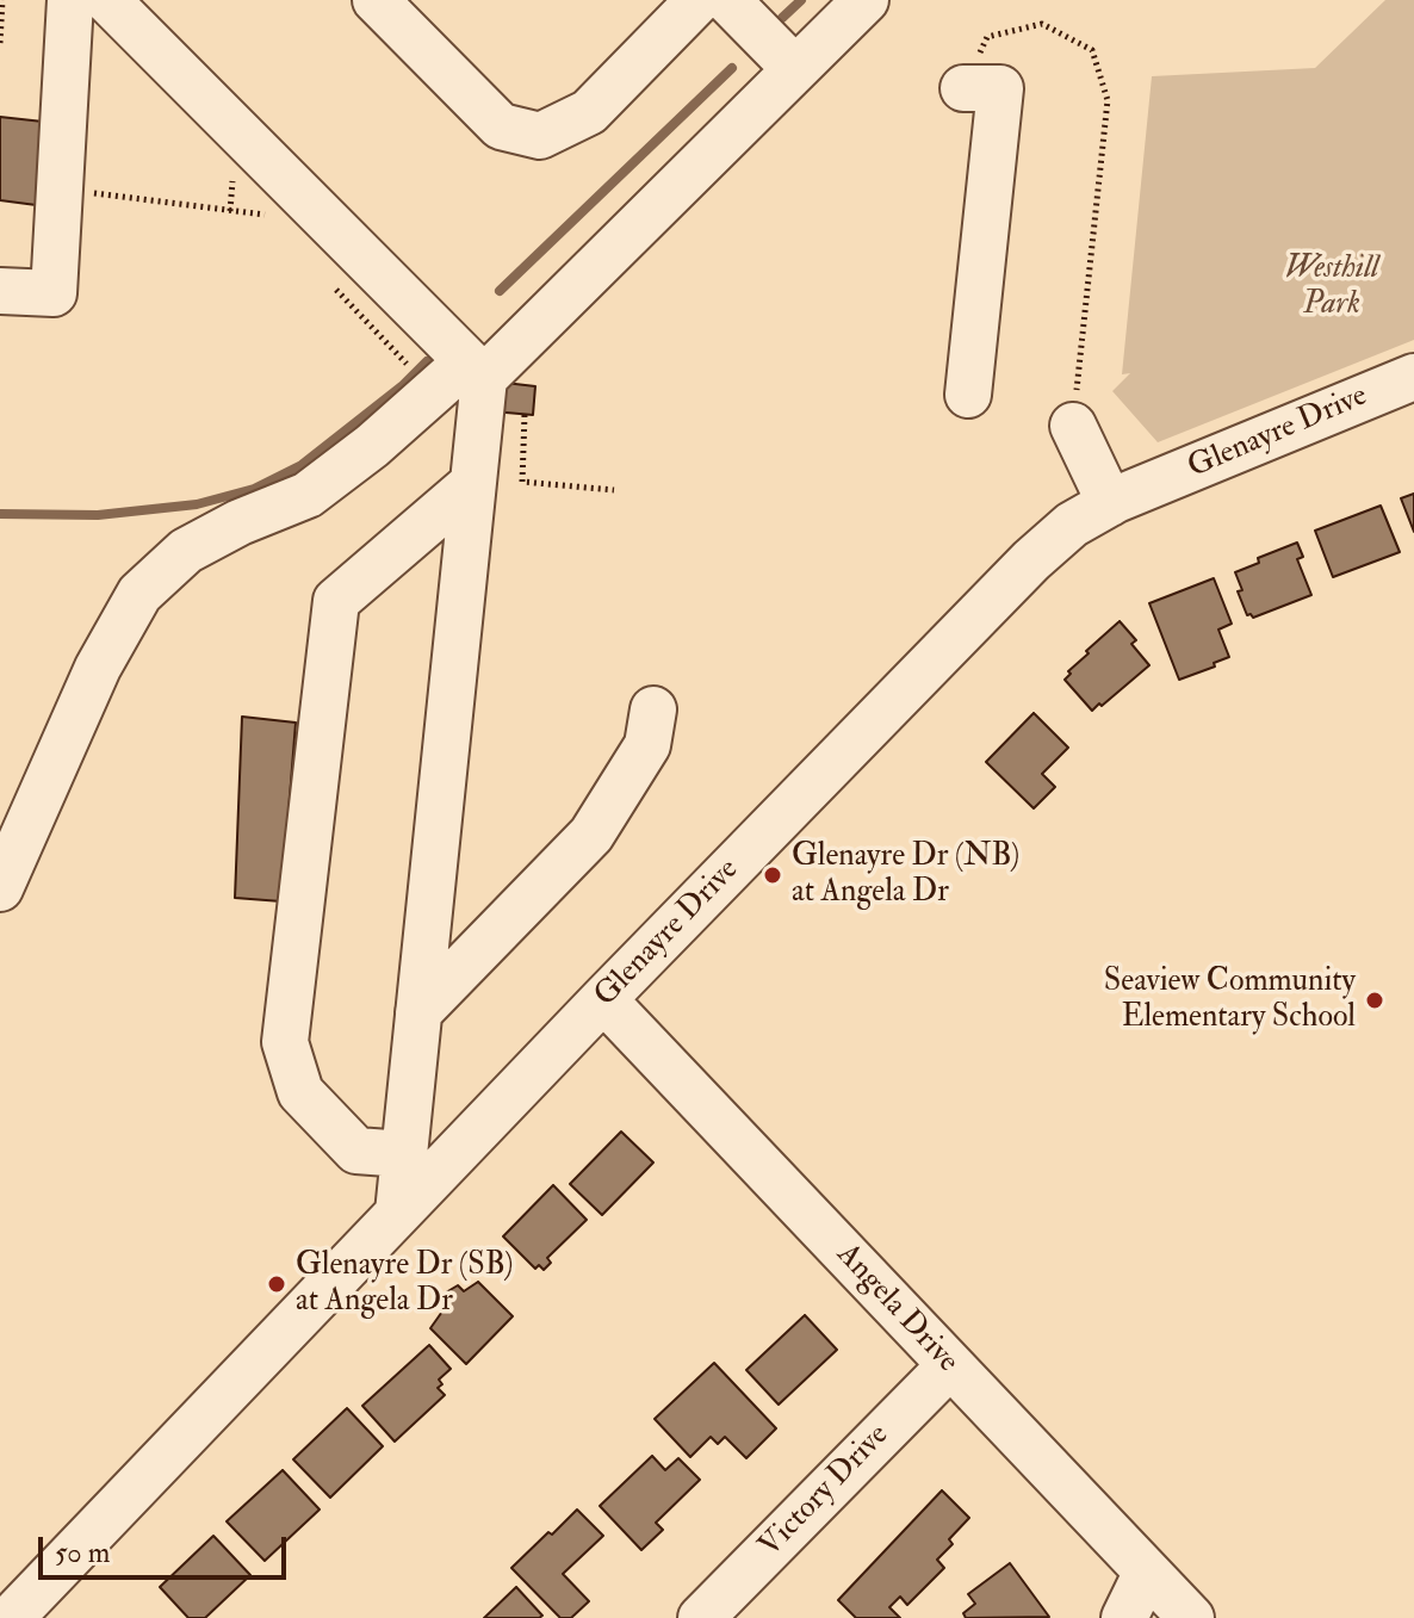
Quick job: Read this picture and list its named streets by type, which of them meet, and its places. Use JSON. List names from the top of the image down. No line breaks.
{"streets":{"street":["Glenayre Drive","Angela Drive","Victory Drive"]},"crossings":[["Glenayre Drive","Angela Drive"],["Angela Drive","Victory Drive"]],"parks":["Westhill Park"],"places":["Glenayre Dr (NB) at Angela Dr","Seaview Community Elementary School","Glenayre Dr (SB) at Angela Dr"],"scale_bar":"50 m"}
